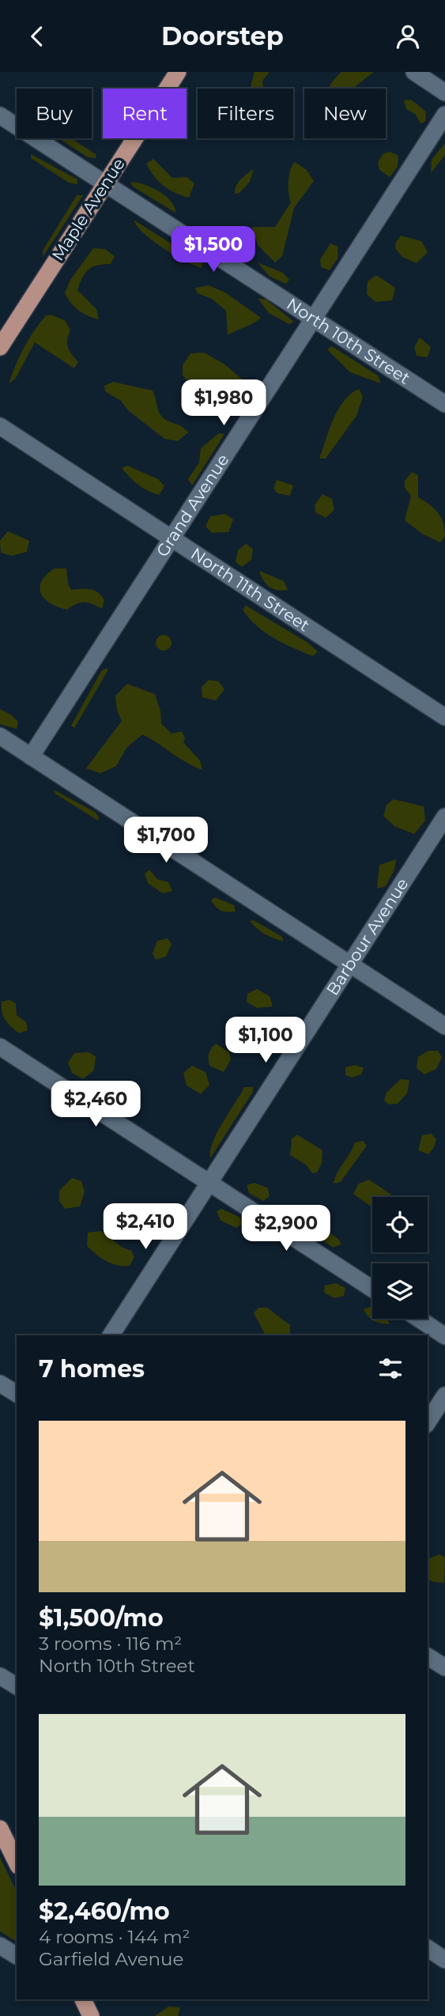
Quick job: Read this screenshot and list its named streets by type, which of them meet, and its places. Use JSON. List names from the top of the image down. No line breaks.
{"streets":{"main road":["Maple Avenue"],"street":["North 10th Street","Grand Avenue","North 11th Street","Barbour Avenue"]},"crossings":[["Maple Avenue","North 10th Street"],["North 10th Street","Grand Avenue"],["Grand Avenue","North 11th Street"]],"page":{"header":"Doorstep","chip":["Buy","Rent","Filters","New"],"price":["$1,500","$1,980","$1,700","$1,100","$2,460","$2,410","$2,900"],"heading":"7 homes","list":[{"name":"$1,500/mo","note":"3 rooms · 116 m² · North 10th Street"},{"name":"$2,460/mo","note":"4 rooms · 144 m² · Garfield Avenue"}]}}
